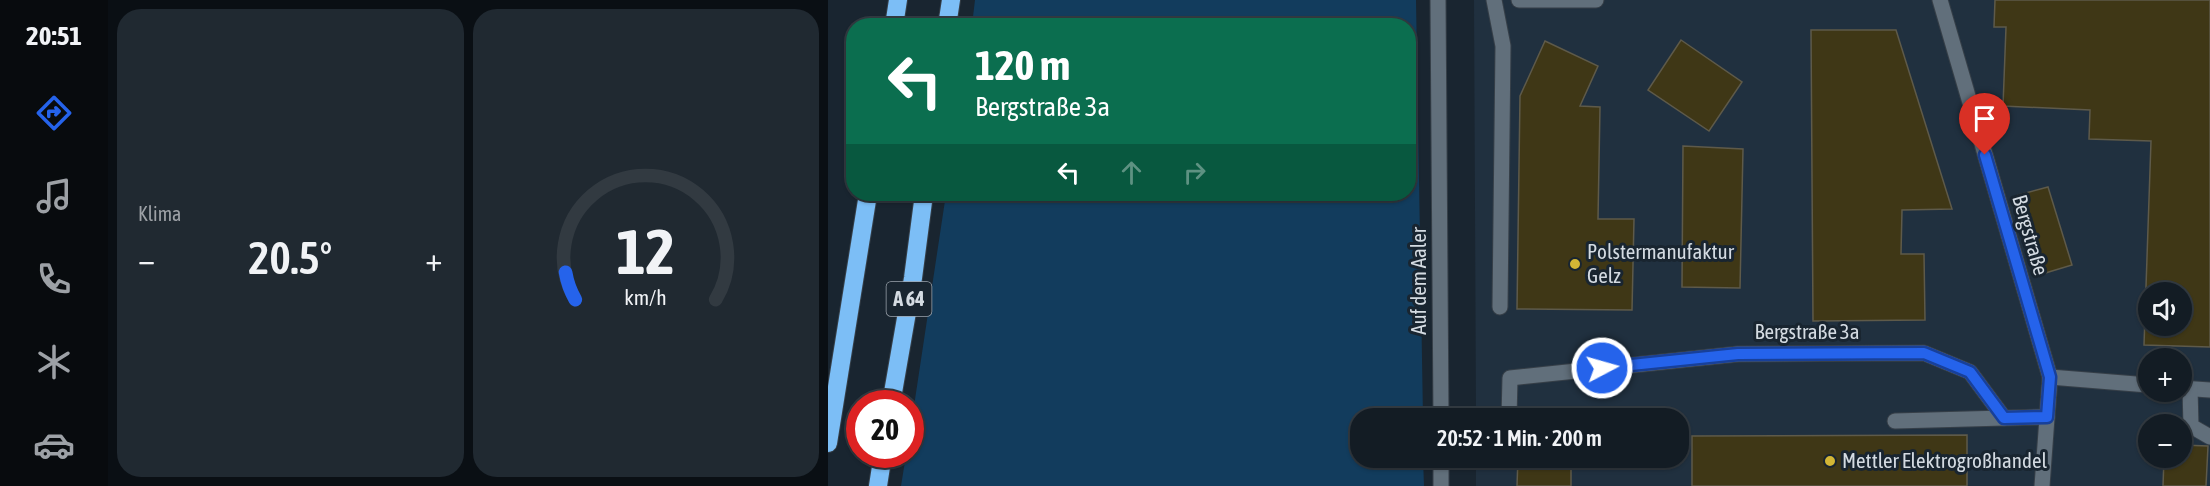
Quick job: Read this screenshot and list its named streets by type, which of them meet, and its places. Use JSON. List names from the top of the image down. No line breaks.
{"streets":{"highway":["A 64"],"street":["Bergstraße","Auf dem Aaler","Bergstraße 3a"]},"places":["Polstermanufaktur Gelz","Mettler Elektrogroßhandel"],"page":{"tabs":"20:51","tile":"Klima","turn":["120 m","Bergstraße 3a"],"heat":["−","20.5°","+"],"map_buttons":["+","−"],"limit":"20","trip":"20:52 · 1 Min. · 200 m","gauge":["12","km/h"]}}
